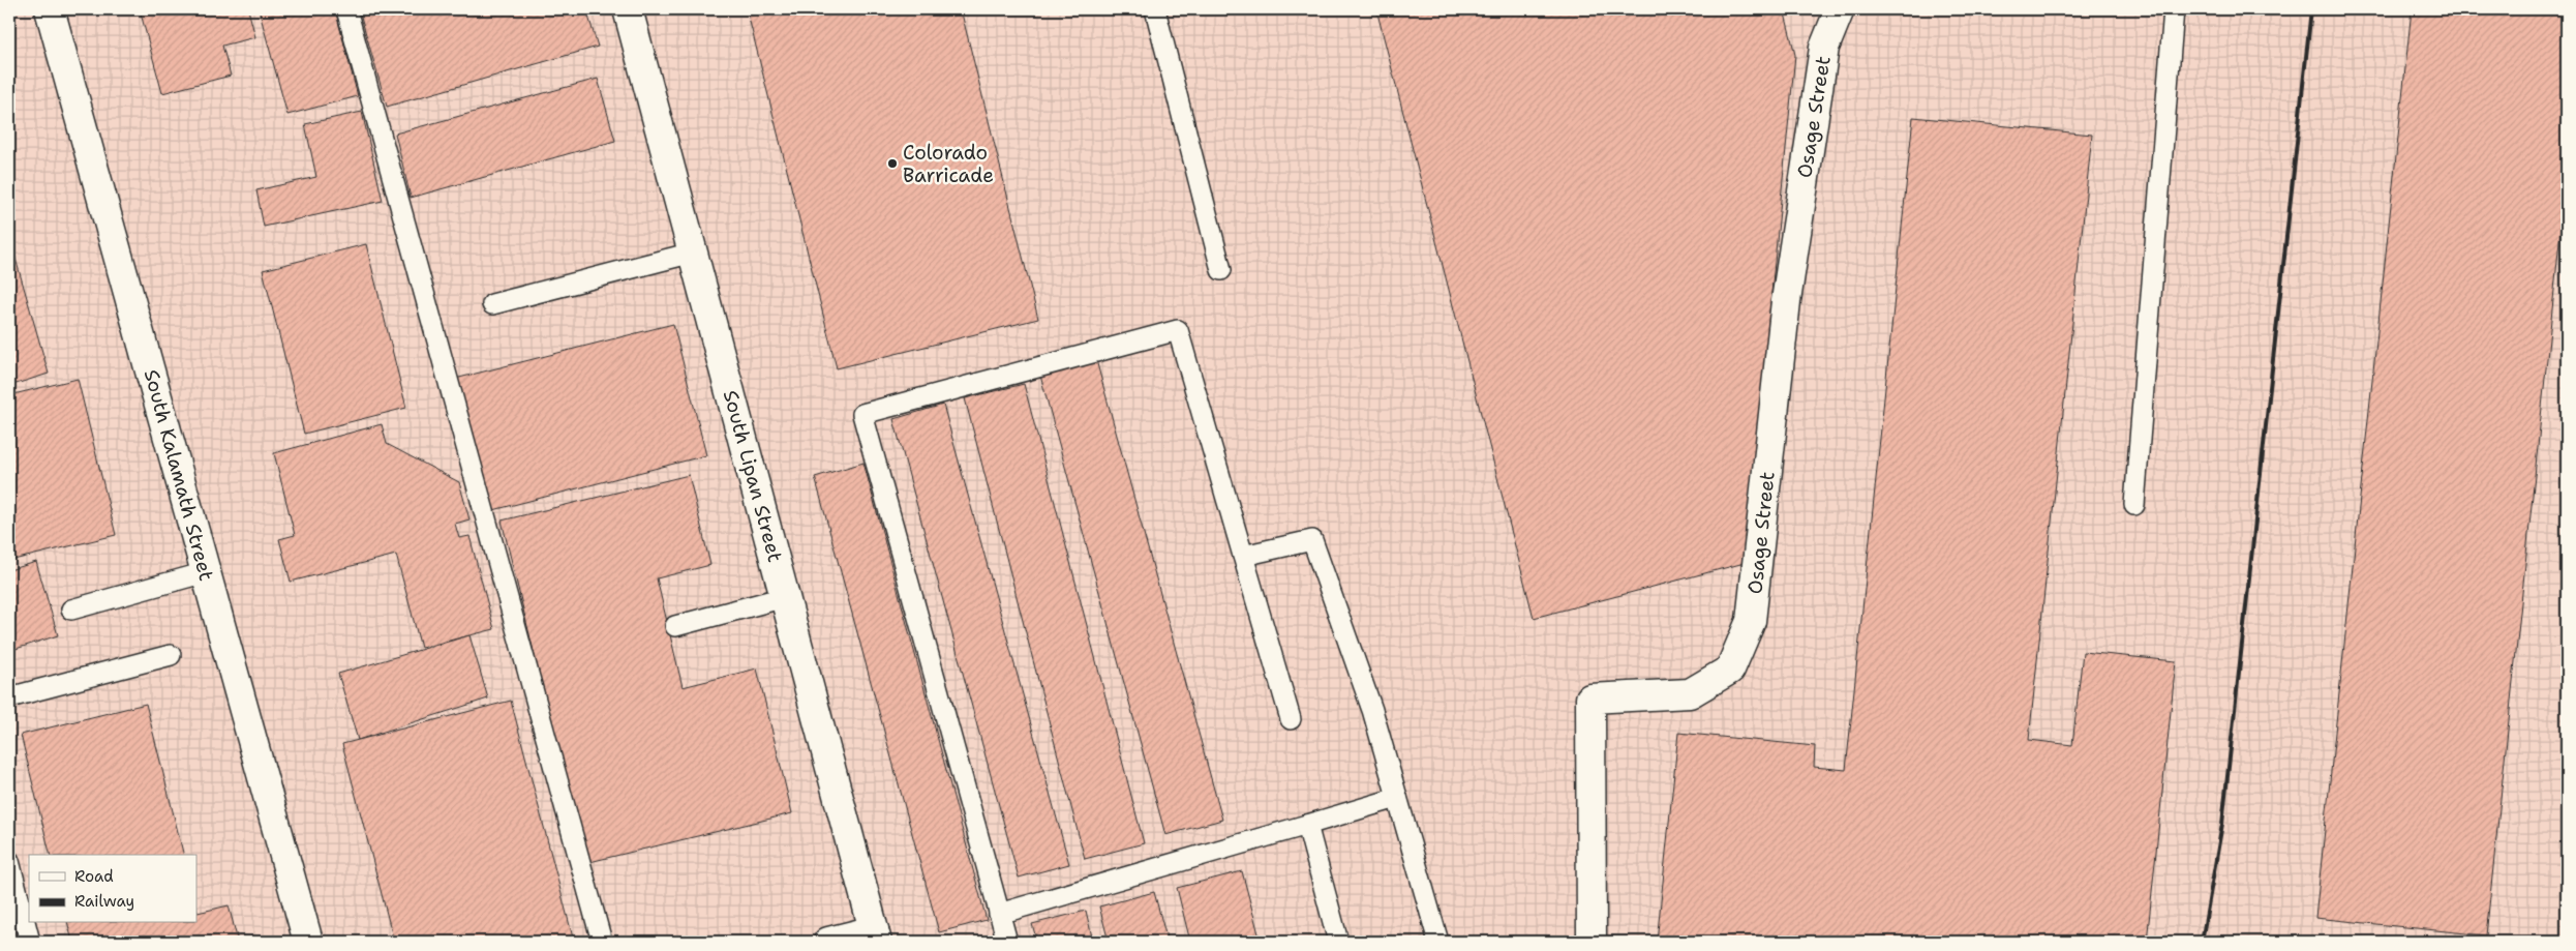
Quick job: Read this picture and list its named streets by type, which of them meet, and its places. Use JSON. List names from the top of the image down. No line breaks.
{"streets":{"street":["Osage Street","South Kalamath Street","South Lipan Street"]},"places":["Colorado Barricade"],"legend":["Road","Railway"]}
